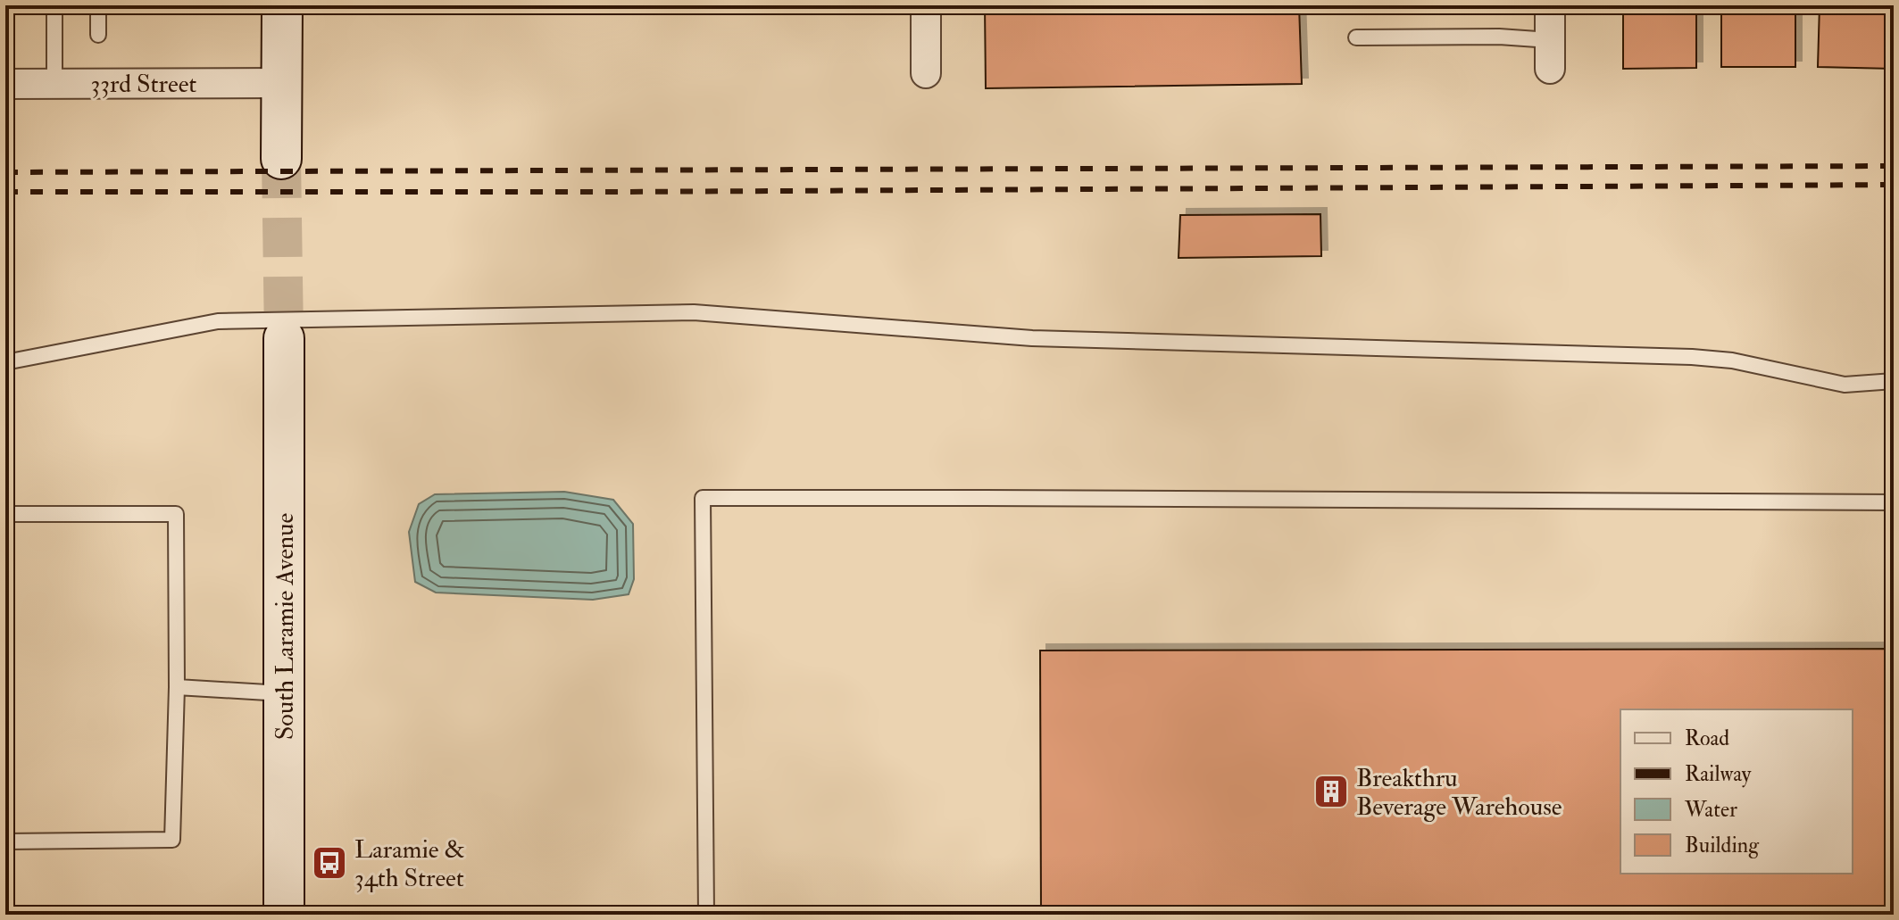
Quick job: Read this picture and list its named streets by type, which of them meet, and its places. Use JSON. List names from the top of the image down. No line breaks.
{"streets":{"main road":["South Laramie Avenue"],"street":["33rd Street"]},"places":{"building":["Breakthru Beverage Warehouse"],"bus stop":["Laramie & 34th Street"]},"legend":["Road","Railway","Water","Building"]}
